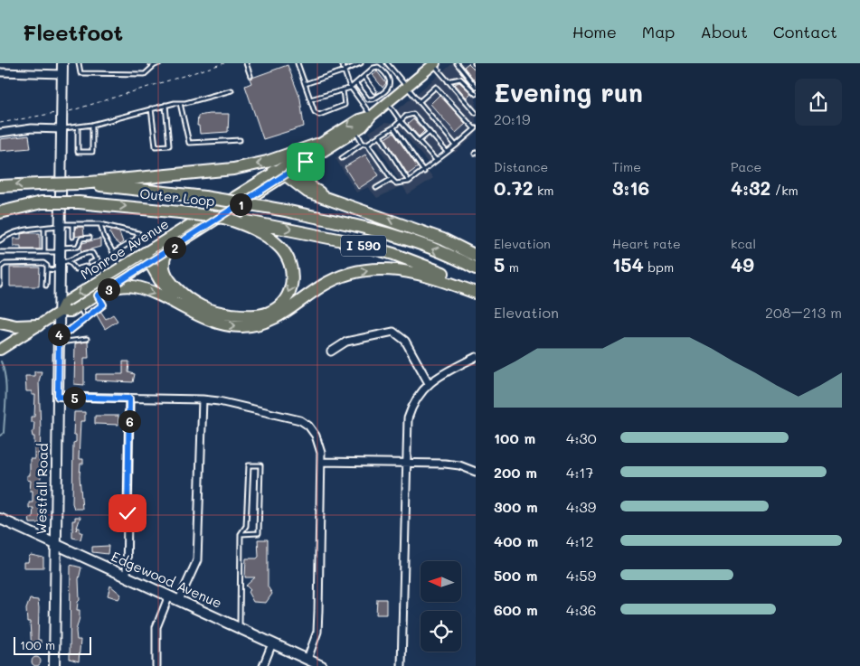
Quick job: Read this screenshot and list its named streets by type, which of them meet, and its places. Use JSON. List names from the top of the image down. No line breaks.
{"streets":{"highway":["Outer Loop","I 590"],"main road":["Monroe Avenue"],"street":["Westfall Road","Edgewood Avenue"]},"crossings":[["Outer Loop","I 590"],["Monroe Avenue","Westfall Road"],["Westfall Road","Edgewood Avenue"]],"scale_bar":"100 m","north":"left","page":{"header":"Fleetfoot","nav":["Home","Map","About","Contact"],"heading":["Evening run","20:19"],"stats":[["Distance","0.72 km"],["Time","3:16"],["Pace","4:32 /km"],["Elevation","5 m"],["Heart rate","154 bpm"],["kcal","49"]],"pins":["1","2","3","4","5","6"],"chart":["Elevation","208–213 m"],"list":[{"name":"100 m","note":"4:30"},{"name":"200 m","note":"4:17"},{"name":"300 m","note":"4:39"},{"name":"400 m","note":"4:12"},{"name":"500 m","note":"4:59"},{"name":"600 m","note":"4:36"}],"scale":"100 m"}}
